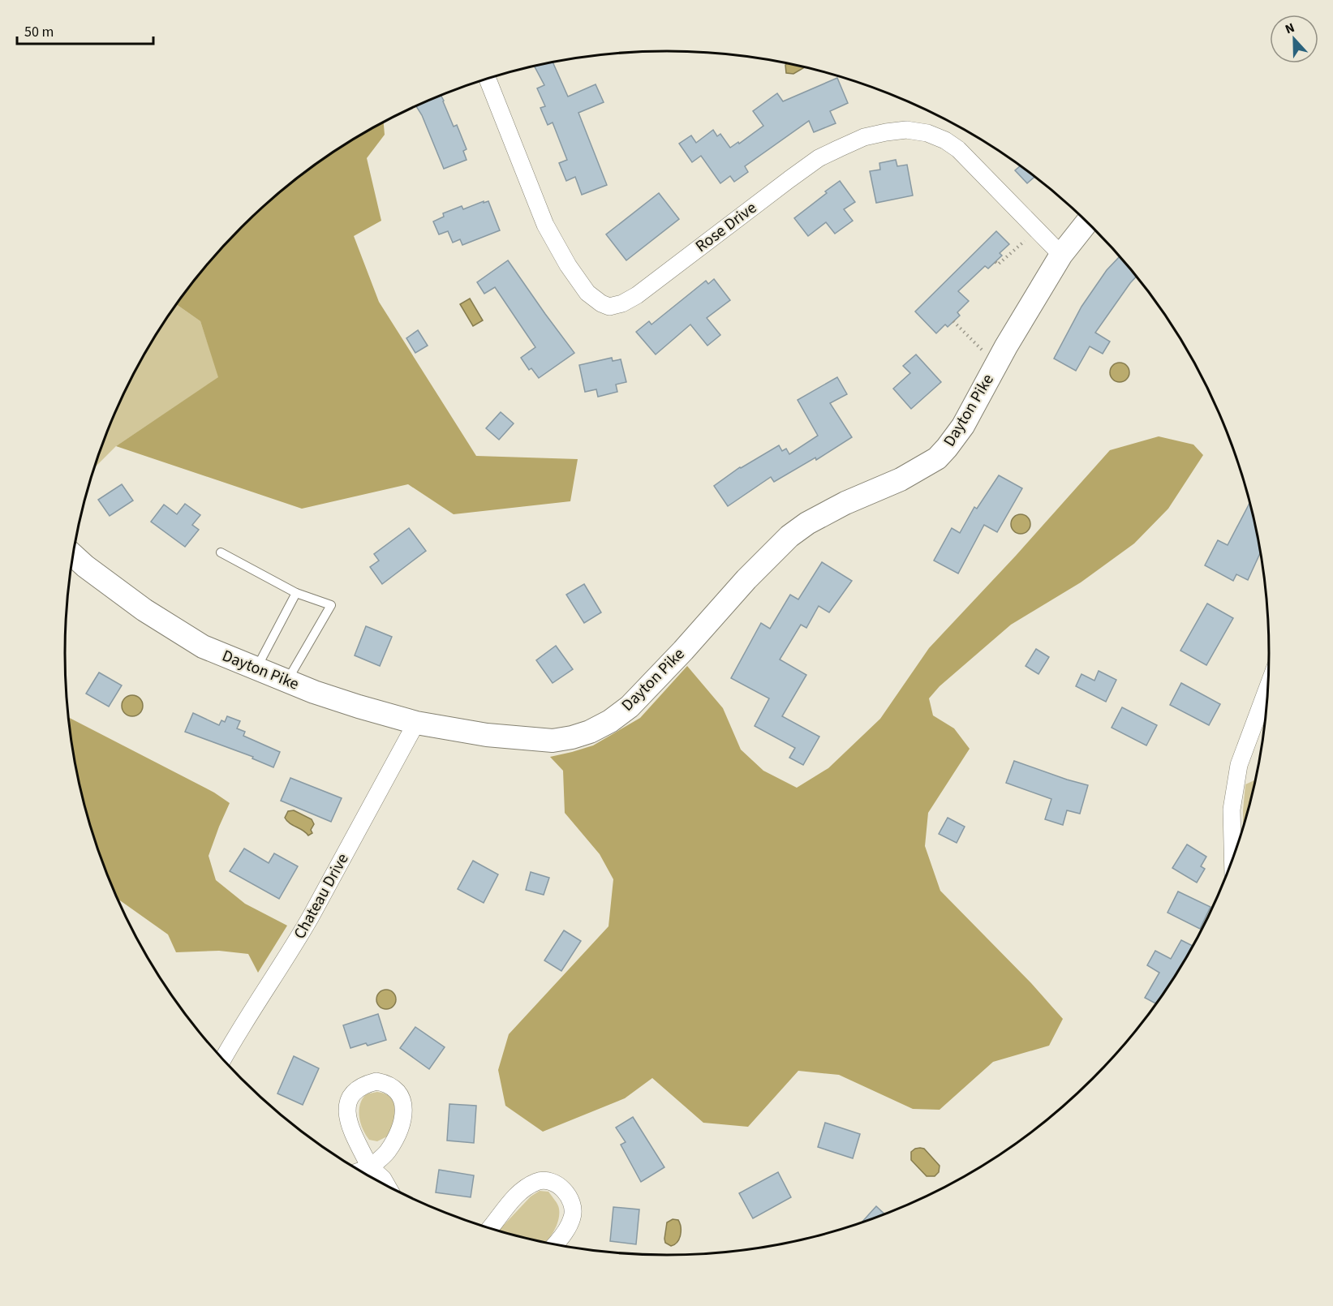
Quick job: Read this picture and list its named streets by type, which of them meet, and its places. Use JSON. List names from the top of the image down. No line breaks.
{"streets":{"street":["Rose Drive","Dayton Pike","Chateau Drive"]},"crossings":[["Rose Drive","Dayton Pike"],["Dayton Pike","Chateau Drive"]],"scale_bar":"50 m","north":"top"}
